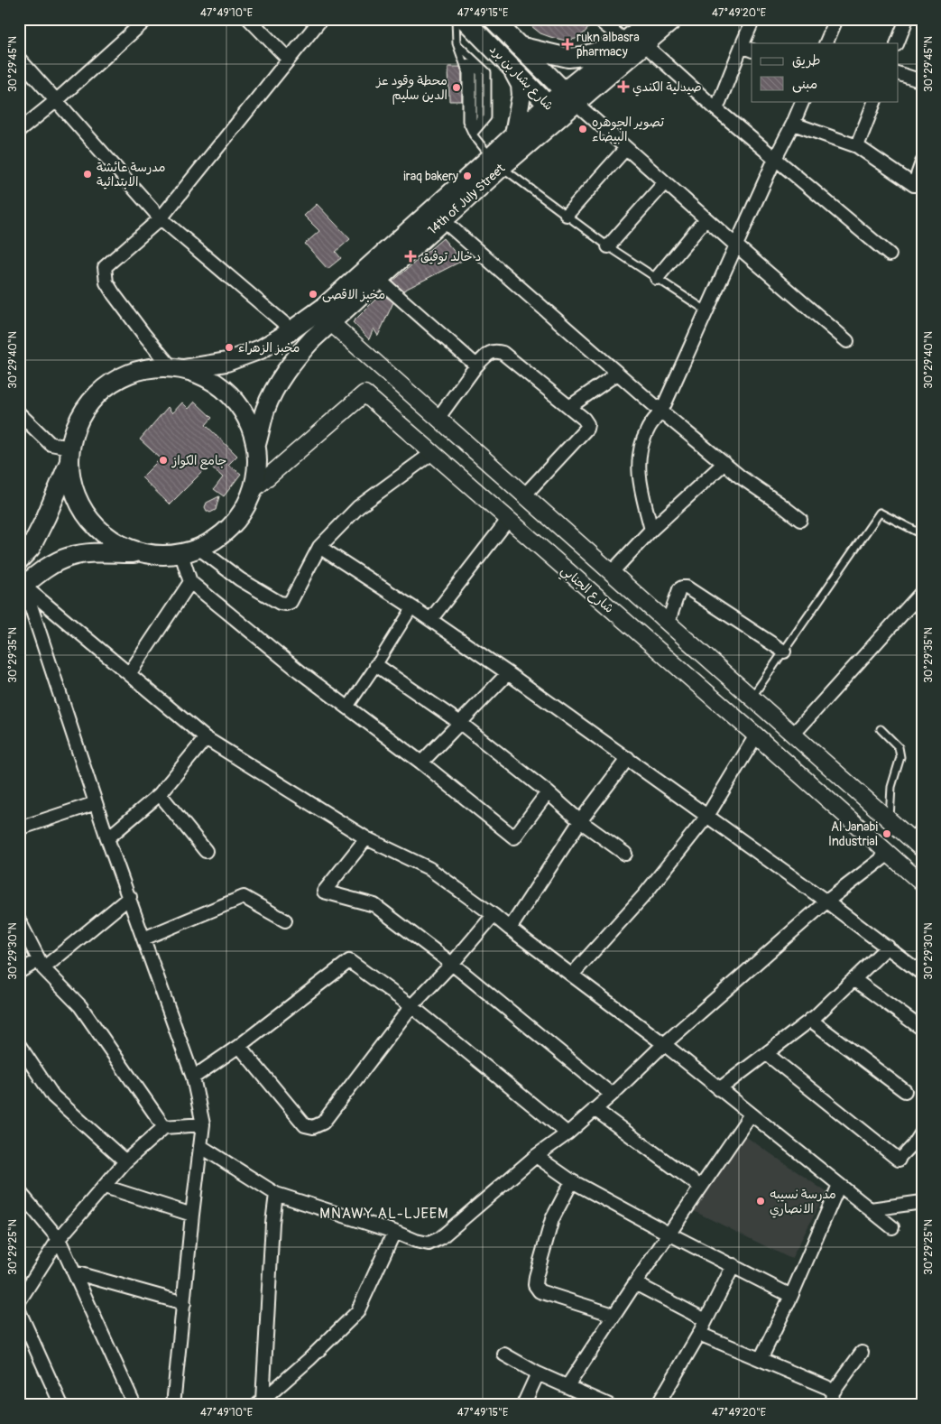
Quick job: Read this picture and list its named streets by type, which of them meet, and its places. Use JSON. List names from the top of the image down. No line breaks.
{"streets":{"main road":["شارع بشار بن برد","14th of July Street"],"street":["شارع الجنابي"]},"crossings":[["شارع بشار بن برد","14th of July Street"]],"districts":["MNAWY AL-LJEEM"],"places":{"health":["rukn albasra pharmacy","صيدلية الكندي","د خالد توفيق"],"other":["محطة وقود عز الدين سليم","تصوير الجوهره البيضاء","مدرسة عائشة الابتدائية","iraq bakery","مخبز الاقصى","مخبز الزهراء","جامع الكواز","Al Janabi Industrial","مدرسة نسيبه الانصاري"]},"legend":["طريق","مبنى"],"coordinates":["47°49'10\"E","47°49'15\"E","47°49'20\"E","30°29'45\"N","30°29'40\"N","30°29'35\"N","30°29'30\"N","30°29'25\"N"]}
